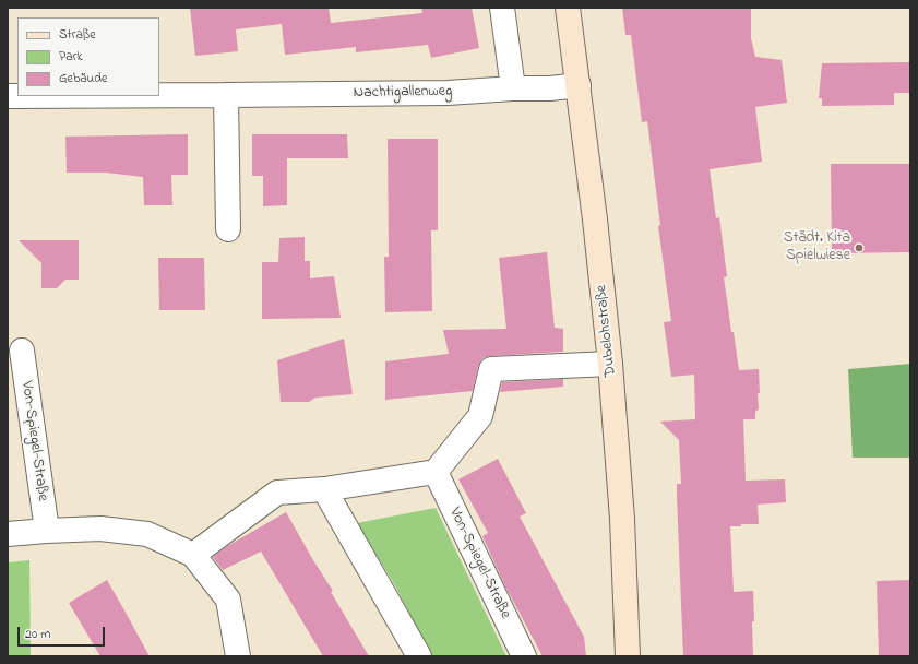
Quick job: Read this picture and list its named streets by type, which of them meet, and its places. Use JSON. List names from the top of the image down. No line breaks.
{"streets":{"main road":["Dubelohstraße"],"street":["Nachtigallenweg","Von-Spiegel-Straße"]},"crossings":[["Nachtigallenweg","Dubelohstraße"]],"places":["Städt. Kita Spielwiese"],"legend":["Straße","Park","Gebäude"],"scale_bar":"20 m"}
